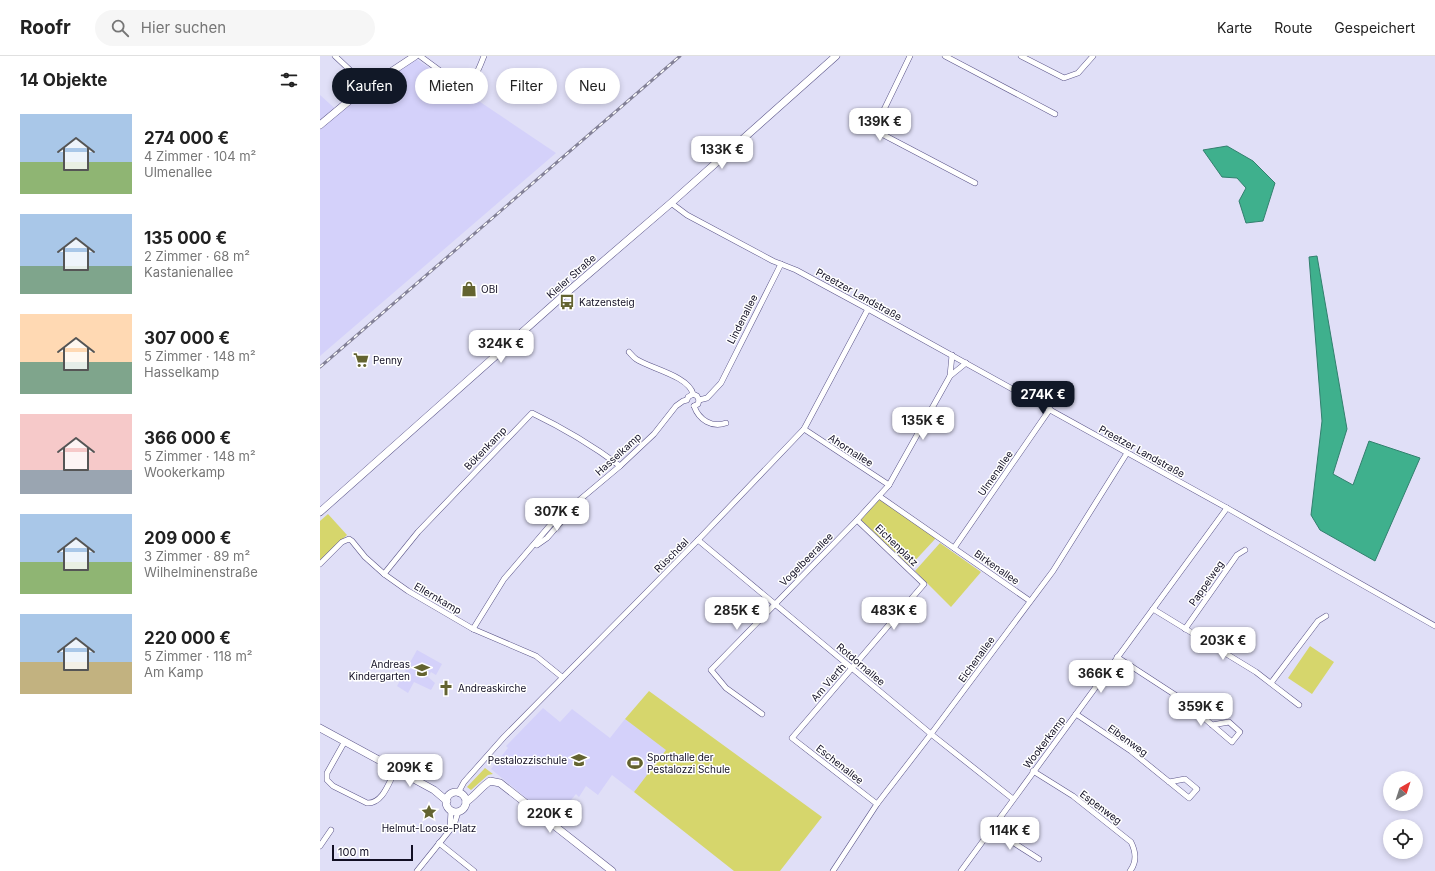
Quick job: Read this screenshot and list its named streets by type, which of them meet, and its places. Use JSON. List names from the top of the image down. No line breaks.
{"streets":{"main road":["Kieler Straße"],"street":["Preetzer Landstraße","Lindenallee","Bökenkamp","Ahornallee","Hasselkamp","Ulmenallee","Eichenplatz","Rüschdal","Vogelbeerallee","Birkenallee","Pappelweg","Ellernkamp","Eichenallee","Rotdornallee","Am Vierth","Eibenweg","Wookerkamp","Eschenallee","Espenweg"]},"crossings":[["Kieler Straße","Preetzer Landstraße"],["Preetzer Landstraße","Lindenallee"],["Preetzer Landstraße","Ulmenallee"],["Preetzer Landstraße","Rüschdal"],["Preetzer Landstraße","Eichenallee"],["Preetzer Landstraße","Wookerkamp"],["Lindenallee","Hasselkamp"],["Bökenkamp","Hasselkamp"],["Bökenkamp","Ellernkamp"],["Ahornallee","Rüschdal"],["Ahornallee","Vogelbeerallee"],["Hasselkamp","Ellernkamp"],["Ulmenallee","Birkenallee"],["Eichenplatz","Vogelbeerallee"],["Eichenplatz","Am Vierth"],["Rüschdal","Ellernkamp"],["Rüschdal","Rotdornallee"],["Vogelbeerallee","Rotdornallee"],["Birkenallee","Eichenallee"],["Eichenallee","Rotdornallee"],["Eichenallee","Eschenallee"],["Rotdornallee","Am Vierth"],["Rotdornallee","Wookerkamp"],["Am Vierth","Eschenallee"],["Eibenweg","Wookerkamp"],["Wookerkamp","Espenweg"]],"places":{"shop":["OBI"],"bus stop":["Katzensteig"],"supermarket":["Penny"],"school or university":["Andreas Kindergarten","Pestalozzischule"],"church":["Andreaskirche"],"sports":["Sporthalle der Pestalozzi Schule"],"place":["Helmut-Loose-Platz"]},"scale_bar":"100 m","north":"top right","page":{"header":"Roofr","search":"Hier suchen","nav":["Karte","Route","Gespeichert"],"heading":"14 Objekte","chip":["Kaufen","Mieten","Filter","Neu"],"list":[{"name":"274 000 €","note":"4 Zimmer · 104 m² · Ulmenallee"},{"name":"135 000 €","note":"2 Zimmer · 68 m² · Kastanienallee"},{"name":"307 000 €","note":"5 Zimmer · 148 m² · Hasselkamp"},{"name":"366 000 €","note":"5 Zimmer · 148 m² · Wookerkamp"},{"name":"209 000 €","note":"3 Zimmer · 89 m² · Wilhelminenstraße"},{"name":"220 000 €","note":"5 Zimmer · 118 m² · Am Kamp"}],"price":["139K €","133K €","324K €","274K €","135K €","307K €","285K €","483K €","203K €","366K €","359K €","209K €","220K €","114K €"],"scale":"100 m"}}
